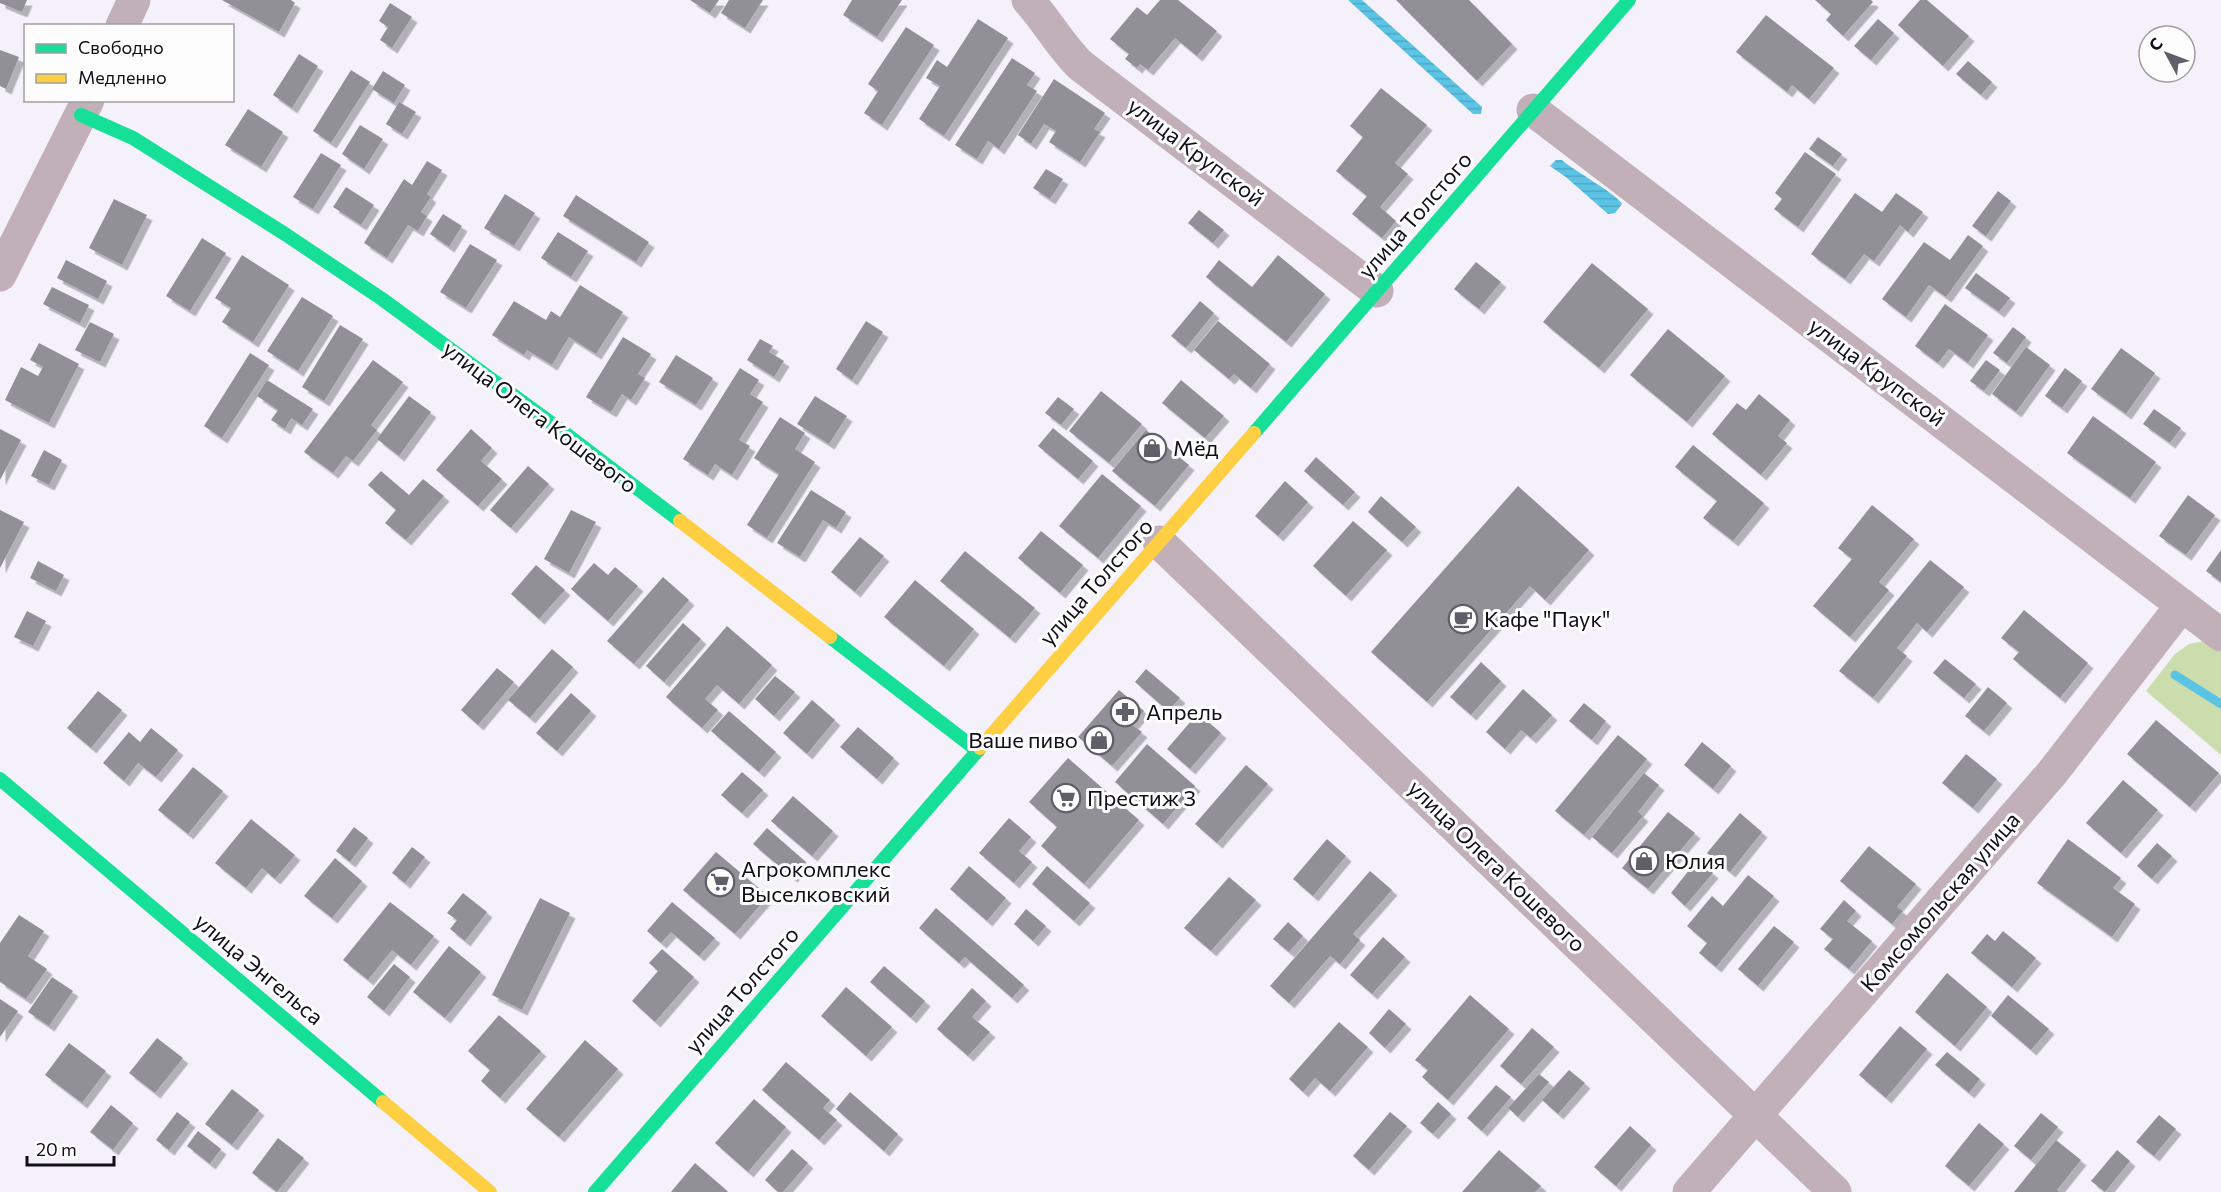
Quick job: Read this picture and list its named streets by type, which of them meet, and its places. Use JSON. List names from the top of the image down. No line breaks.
{"streets":{"street":["улица Крупской","улица Толстого","улица Олега Кошевого","Комсомольская улица","улица Энгельса"]},"crossings":[["улица Крупской","улица Толстого"],["улица Крупской","Комсомольская улица"],["улица Толстого","улица Олега Кошевого"],["улица Олега Кошевого","Комсомольская улица"]],"places":{"shop":["Мёд","Ваше пиво","Юлия"],"cafe":["Кафе \"Паук\""],"pharmacy":["Апрель"],"supermarket":["Престиж 3","Агрокомплекс Выселковский"]},"legend":["Свободно","Медленно"],"scale_bar":"20 m","north":"top left"}
